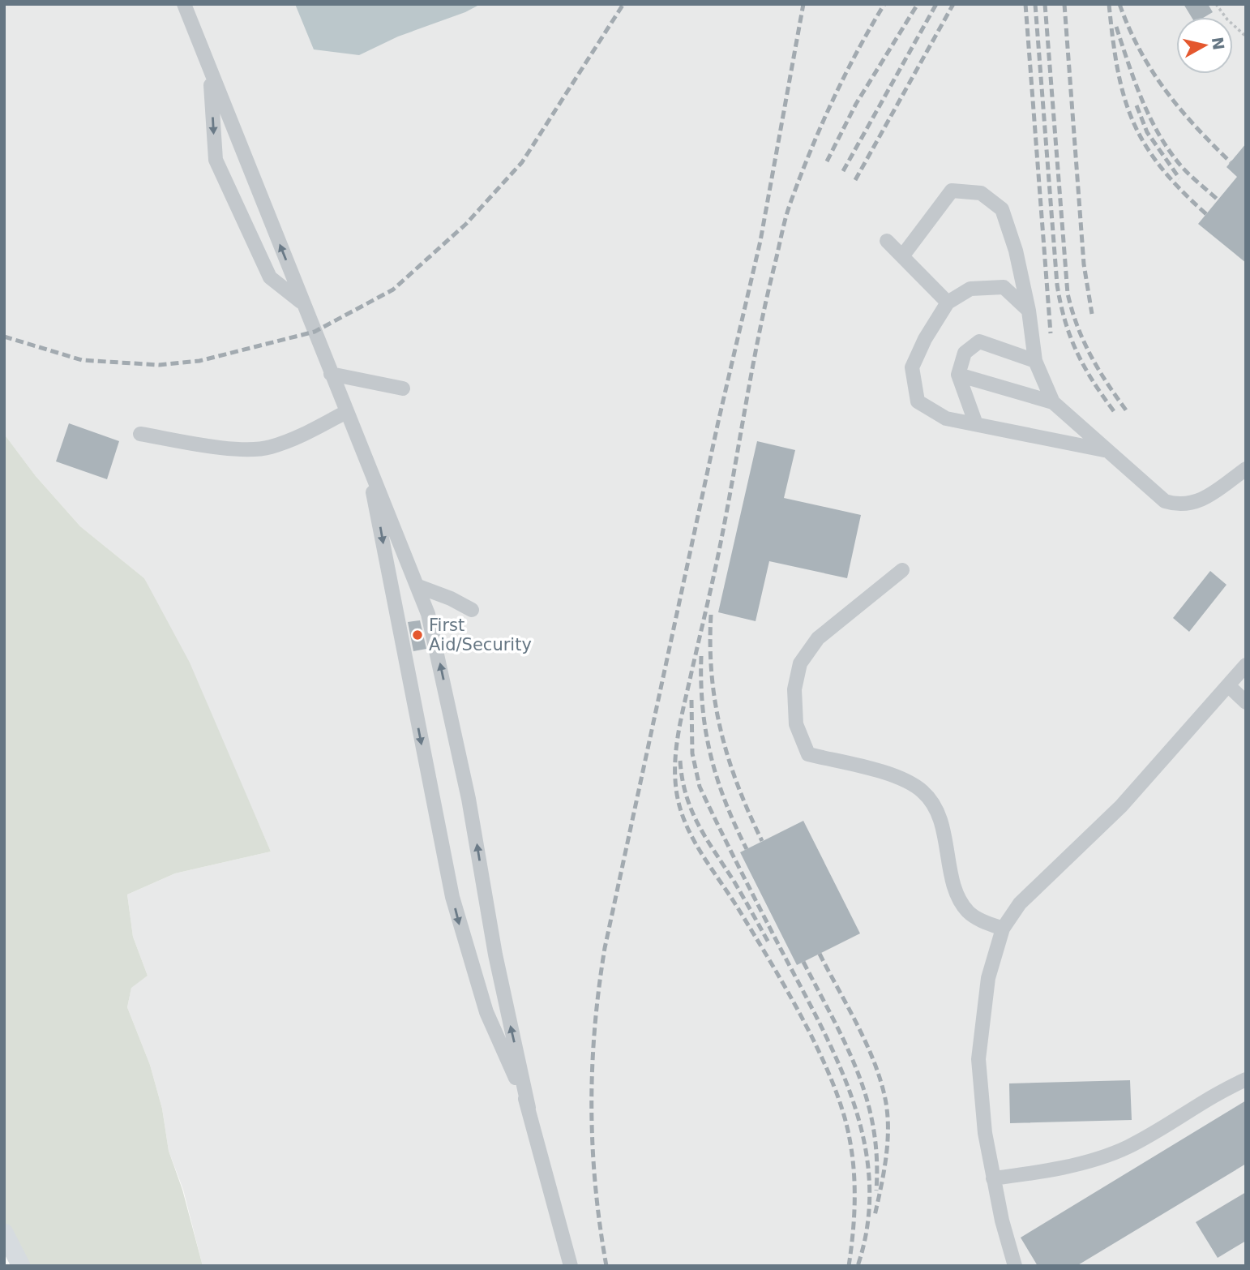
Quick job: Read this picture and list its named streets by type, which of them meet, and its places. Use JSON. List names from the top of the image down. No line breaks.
{"places":["First Aid/Security"],"north":"right"}
